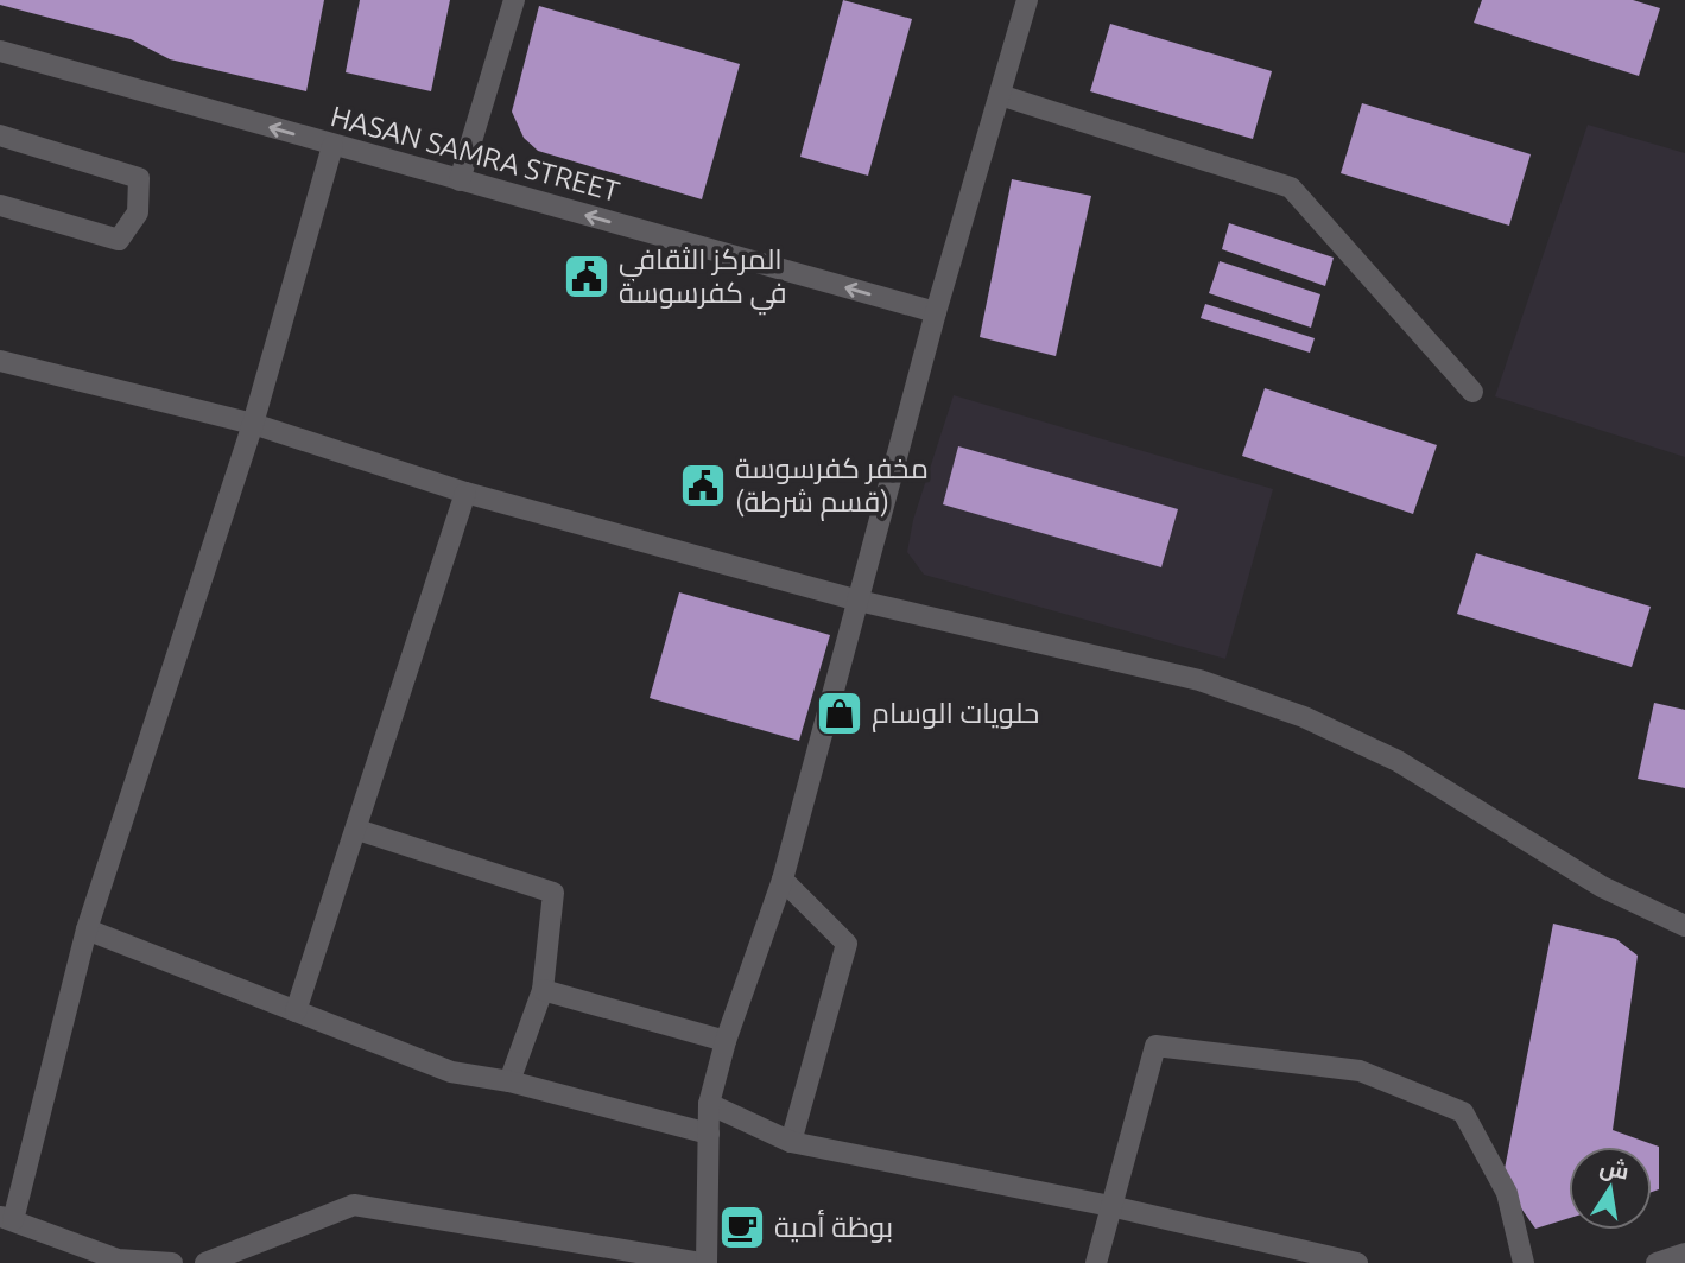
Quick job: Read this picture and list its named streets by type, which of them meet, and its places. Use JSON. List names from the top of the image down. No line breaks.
{"streets":{"street":["HASAN SAMRA STREET"]},"one_way":["HASAN SAMRA STREET"],"places":{"public building":["المركز الثقافي في كفرسوسة","مخفر كفرسوسة (قسم شرطة)"],"shop":["حلويات الوسام"],"cafe":["بوظة أمية"]},"north":"top"}
